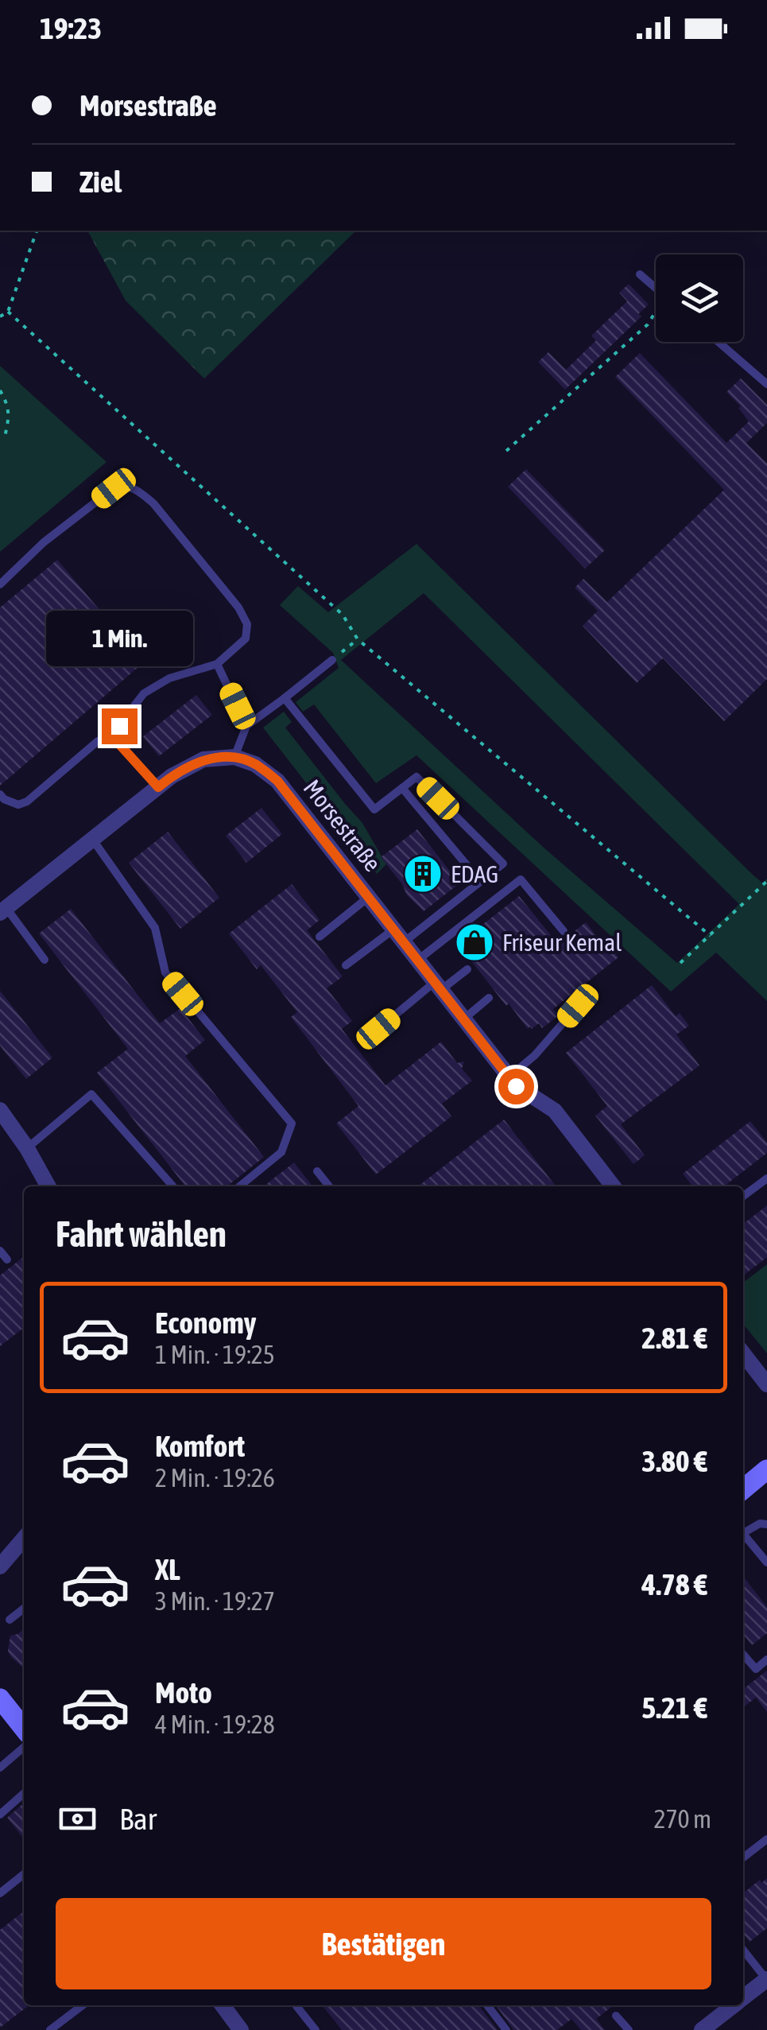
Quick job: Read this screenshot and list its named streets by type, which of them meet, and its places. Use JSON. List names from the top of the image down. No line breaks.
{"streets":{"street":["Morsestraße"]},"places":{"building":["EDAG"],"shop":["Friseur Kemal"]},"page":{"status":"19:23","banner":["Morsestraße","Ziel"],"bubble":"1 Min.","heading":"Fahrt wählen","list":[{"name":"Economy","note":"1 Min. · 19:25","value":"2.81 €"},{"name":"Komfort","note":"2 Min. · 19:26","value":"3.80 €"},{"name":"XL","note":"3 Min. · 19:27","value":"4.78 €"},{"name":"Moto","note":"4 Min. · 19:28","value":"5.21 €"}],"pay":["Bar","270 m"],"buttons":"Bestätigen"}}
